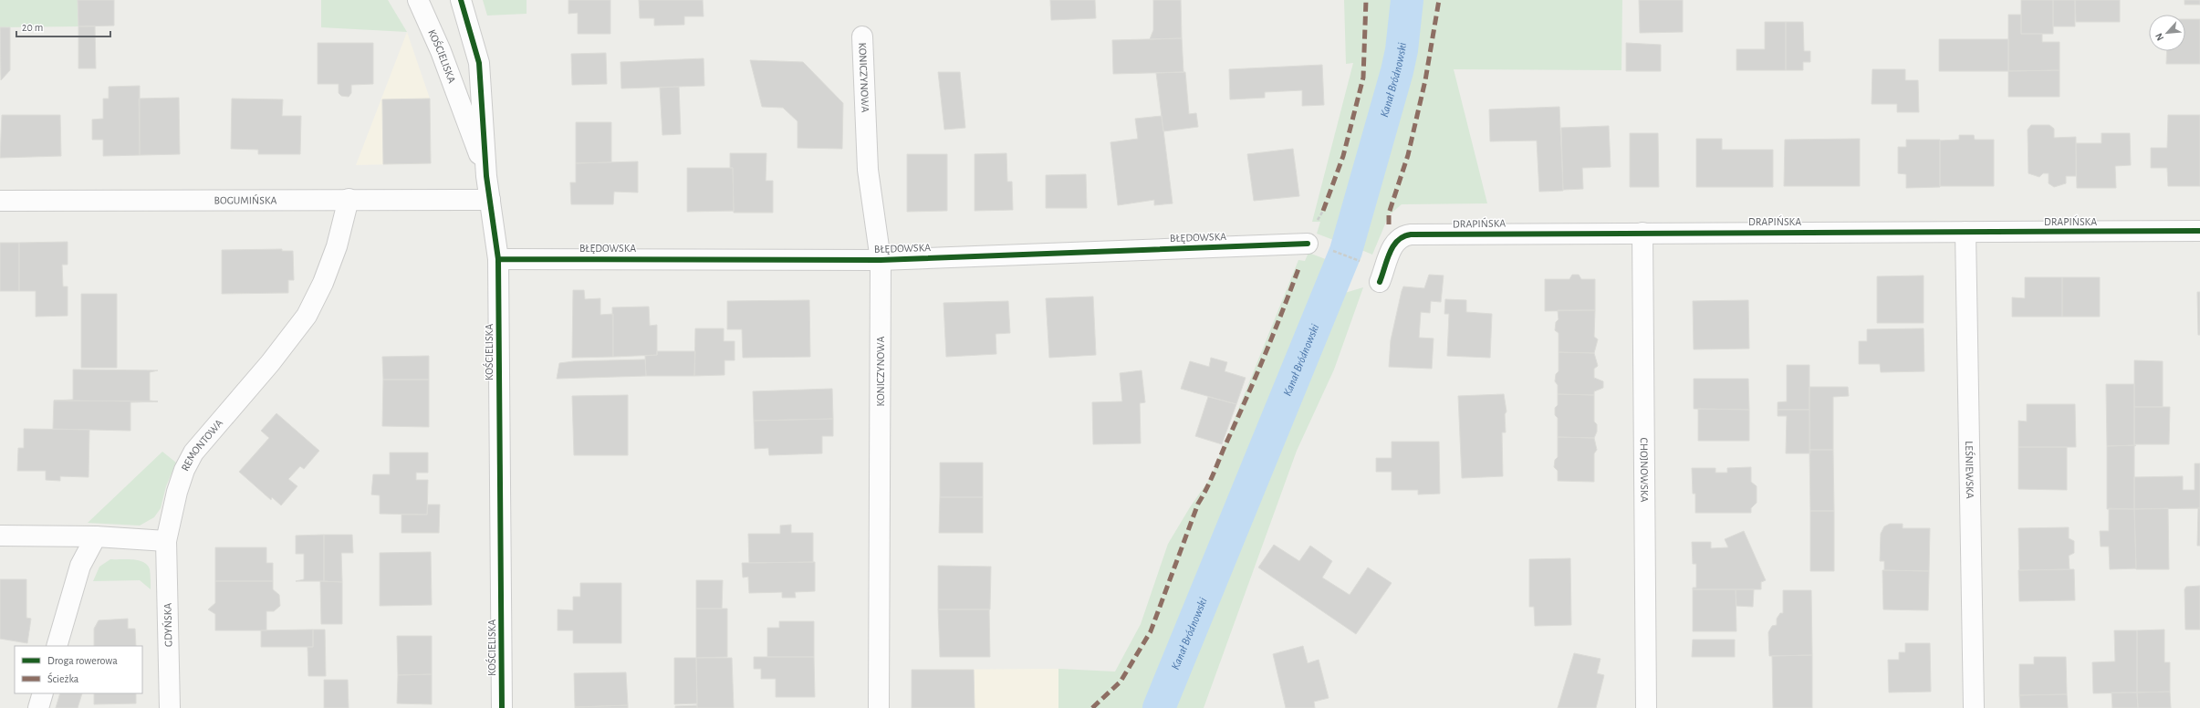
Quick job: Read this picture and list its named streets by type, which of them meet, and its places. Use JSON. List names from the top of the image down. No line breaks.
{"streets":{"street":["KOŚCIELISKA","KONICZYNOWA","BOGUMIŃSKA","DRAPIŃSKA","BŁĘDOWSKA","REMONTOWA","CHOJNOWSKA","LEŚNIEWSKA","GDYŃSKA"]},"crossings":[["KOŚCIELISKA","BOGUMIŃSKA"],["KOŚCIELISKA","BŁĘDOWSKA"],["KONICZYNOWA","BŁĘDOWSKA"],["BOGUMIŃSKA","REMONTOWA"],["DRAPIŃSKA","CHOJNOWSKA"],["DRAPIŃSKA","LEŚNIEWSKA"],["REMONTOWA","GDYŃSKA"]],"water":["Kanał Bródnowski"],"legend":["Droga rowerowa","Ścieżka"],"scale_bar":"20 m","north":"bottom left"}
